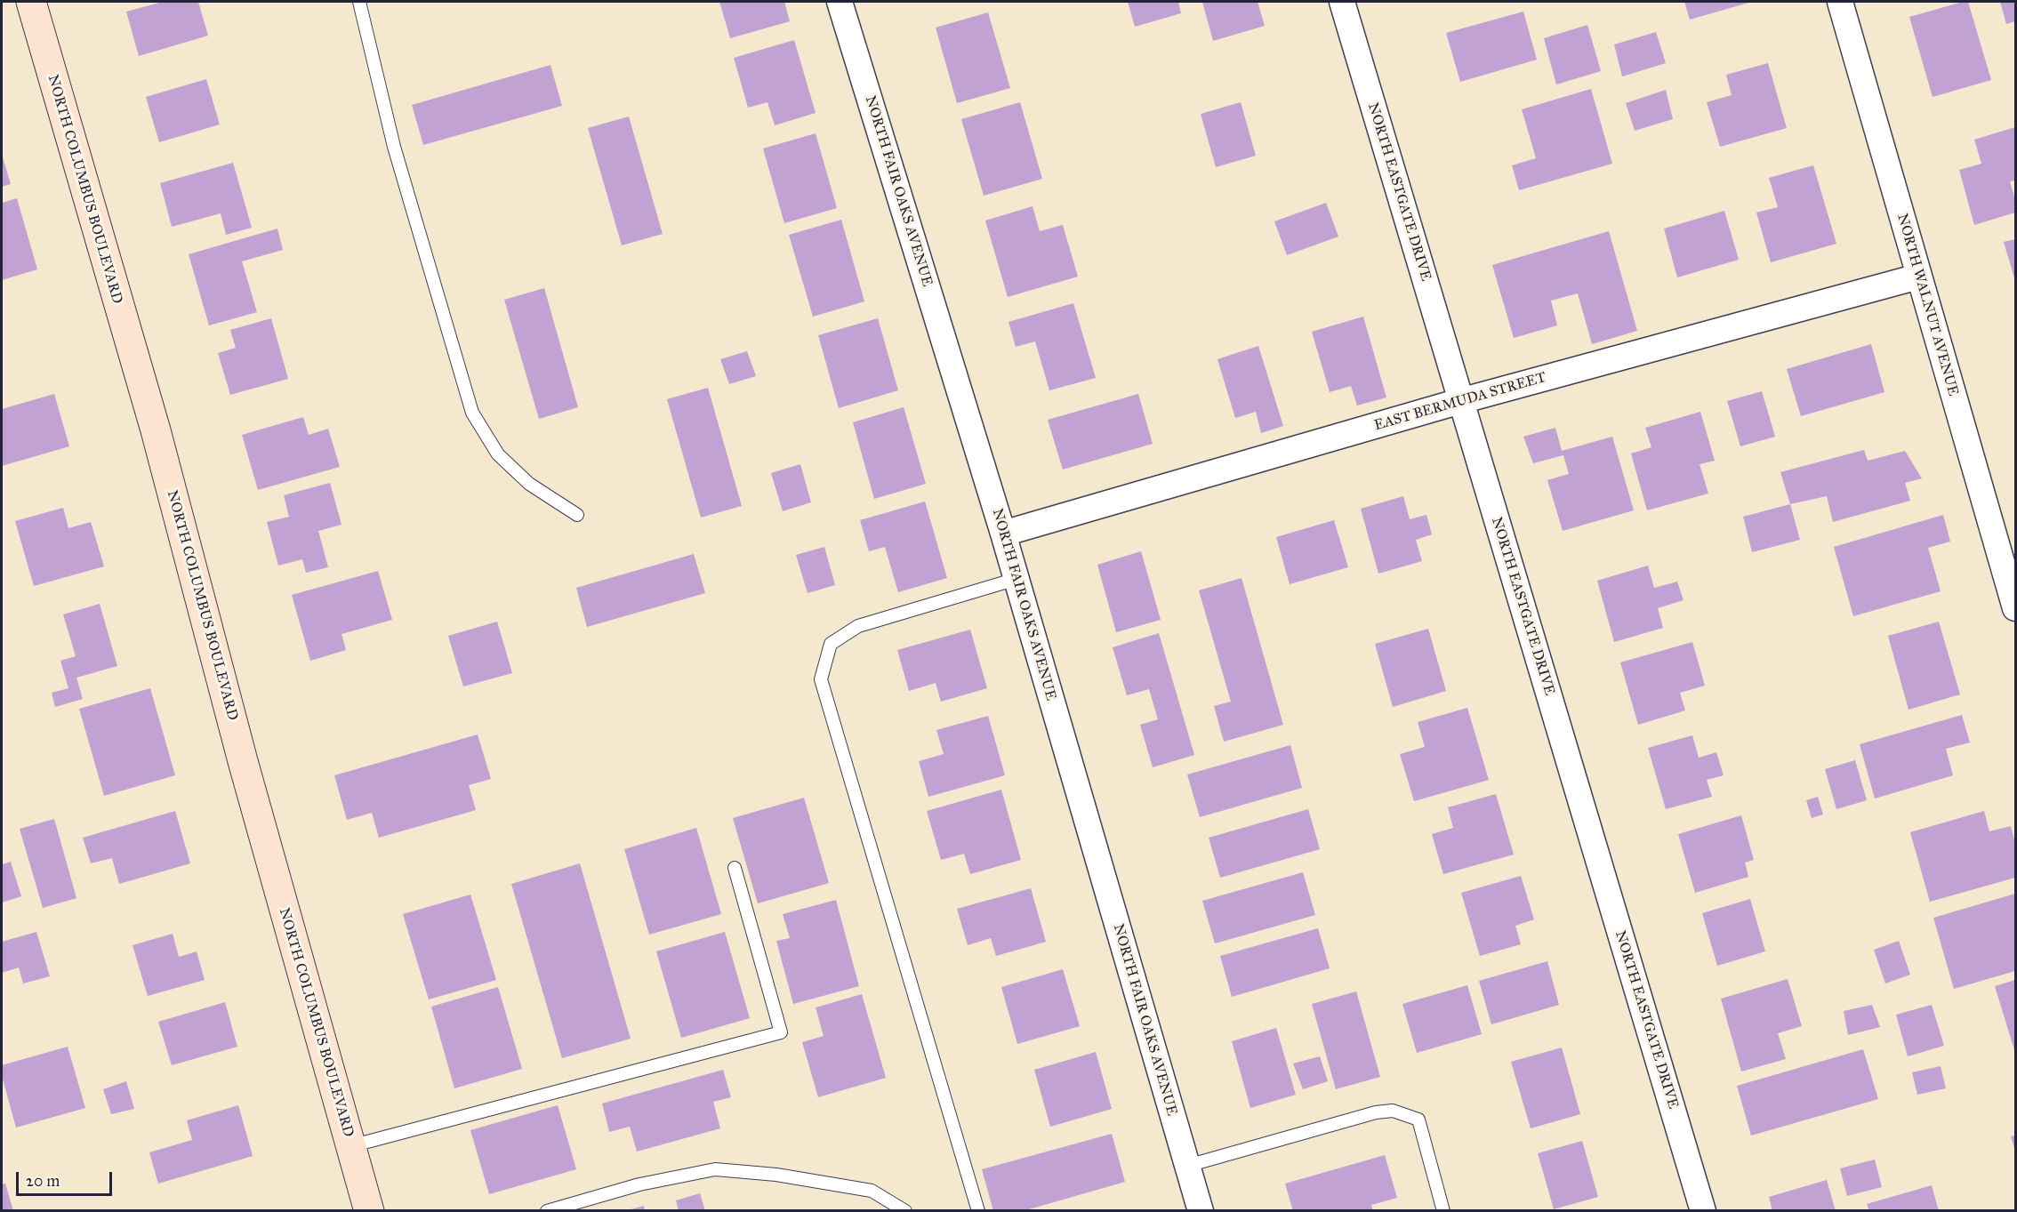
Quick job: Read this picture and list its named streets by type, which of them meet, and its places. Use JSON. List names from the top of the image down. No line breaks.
{"streets":{"street":["NORTH COLUMBUS BOULEVARD","NORTH FAIR OAKS AVENUE","NORTH EASTGATE DRIVE","NORTH WALNUT AVENUE","EAST BERMUDA STREET"]},"crossings":[["NORTH FAIR OAKS AVENUE","EAST BERMUDA STREET"],["NORTH EASTGATE DRIVE","EAST BERMUDA STREET"],["NORTH WALNUT AVENUE","EAST BERMUDA STREET"]],"scale_bar":"20 m"}
